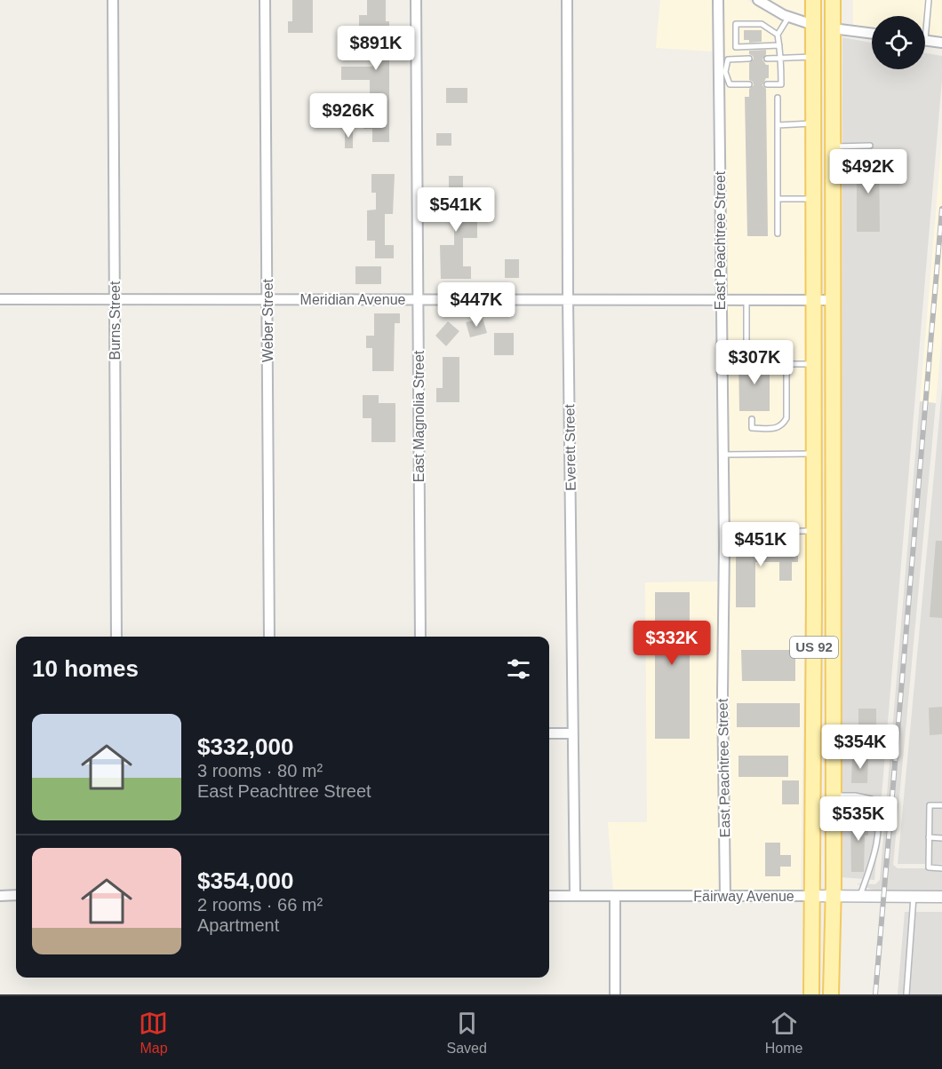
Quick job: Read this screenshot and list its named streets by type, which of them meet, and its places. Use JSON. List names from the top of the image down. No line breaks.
{"streets":{"main road":["US 92"],"street":["East Peachtree Street","Meridian Avenue","Burns Street","Weber Street","East Magnolia Street","Everett Street","Fairway Avenue"]},"crossings":[["East Peachtree Street","Meridian Avenue"],["East Peachtree Street","Fairway Avenue"],["Meridian Avenue","Burns Street"],["Meridian Avenue","Weber Street"],["Meridian Avenue","East Magnolia Street"],["Meridian Avenue","Everett Street"],["Meridian Avenue","US 92"],["Everett Street","Fairway Avenue"],["US 92","Fairway Avenue"]],"page":{"price":["$891K","$926K","$492K","$541K","$447K","$307K","$451K","$332K","$354K","$535K"],"heading":"10 homes","list":[{"name":"$332,000","note":"3 rooms · 80 m² · East Peachtree Street"},{"name":"$354,000","note":"2 rooms · 66 m² · Apartment"}],"tabs":["Map","Saved","Home"]}}
